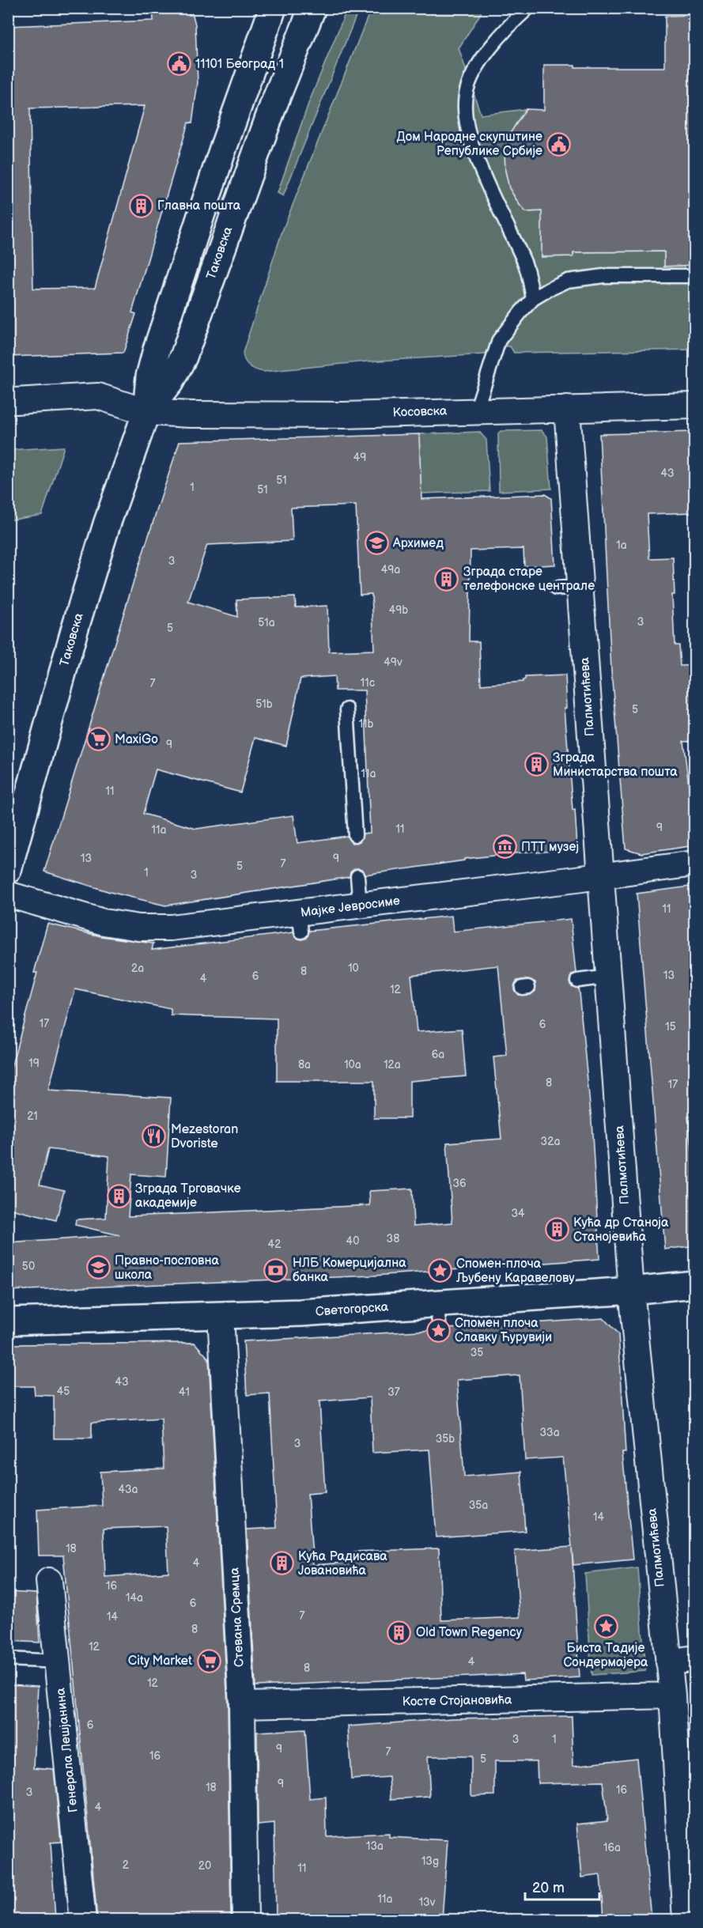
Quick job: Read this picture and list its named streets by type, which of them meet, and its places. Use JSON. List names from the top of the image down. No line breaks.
{"streets":{"main road":["Таковска","Светогорска"],"street":["Косовска","Палмотићева","Мајке Јевросиме","Стевана Сремца","Косте Стојановића","Генерала Лешјанина"]},"crossings":[["Таковска","Косовска"],["Косовска","Палмотићева"],["Палмотићева","Мајке Јевросиме"],["Палмотићева","Светогорска"],["Палмотићева","Косте Стојановића"],["Светогорска","Стевана Сремца"],["Стевана Сремца","Косте Стојановића"]],"places":{"public building":["11101 Београд 1","Дом Народне скупштине Републике Србије"],"building":["Главна пошта","Зграда старе телефонске централе","Зграда Министарства пошта","Зграда Трговачке академије","Кућа др Станоја Станојевића","Кућа Радисава Јовановића","Old Town Regency"],"school or university":["Архимед","Правно-пословна школа"],"supermarket":["MaxiGo","City Market"],"museum":["ПТТ музеј"],"restaurant":["Mezestoran Dvoriste"],"bank":["НЛБ Комерцијална банка"],"place":["Спомен-плоча Љубену Каравелову","Спомен плоча Славку Ћурувији","Биста Тадије Сондермајера"]},"house_numbers":["49","43","51","1","51","1a","3","49a","49b","3","51a","5","49v","11c","7","51b","5","11b","9","11a","11","9","11","11a","13","9","7","5","1","3","11","2a","10","8","13","6","4","12","17","6","15","6a","19","8a","10a","12a","8","17","21","32a","36","34","38","40","42","50","35","43","45","41","37","33a","35b","3","43a","35a","14","18","4","16","14a","6","7","14","8","12","4","8","12","6","3","1","9","7","16","5","9","18","16","3","4","13a","16a","13g","2","20","11","11a","13v"],"scale_bar":"20 m"}
